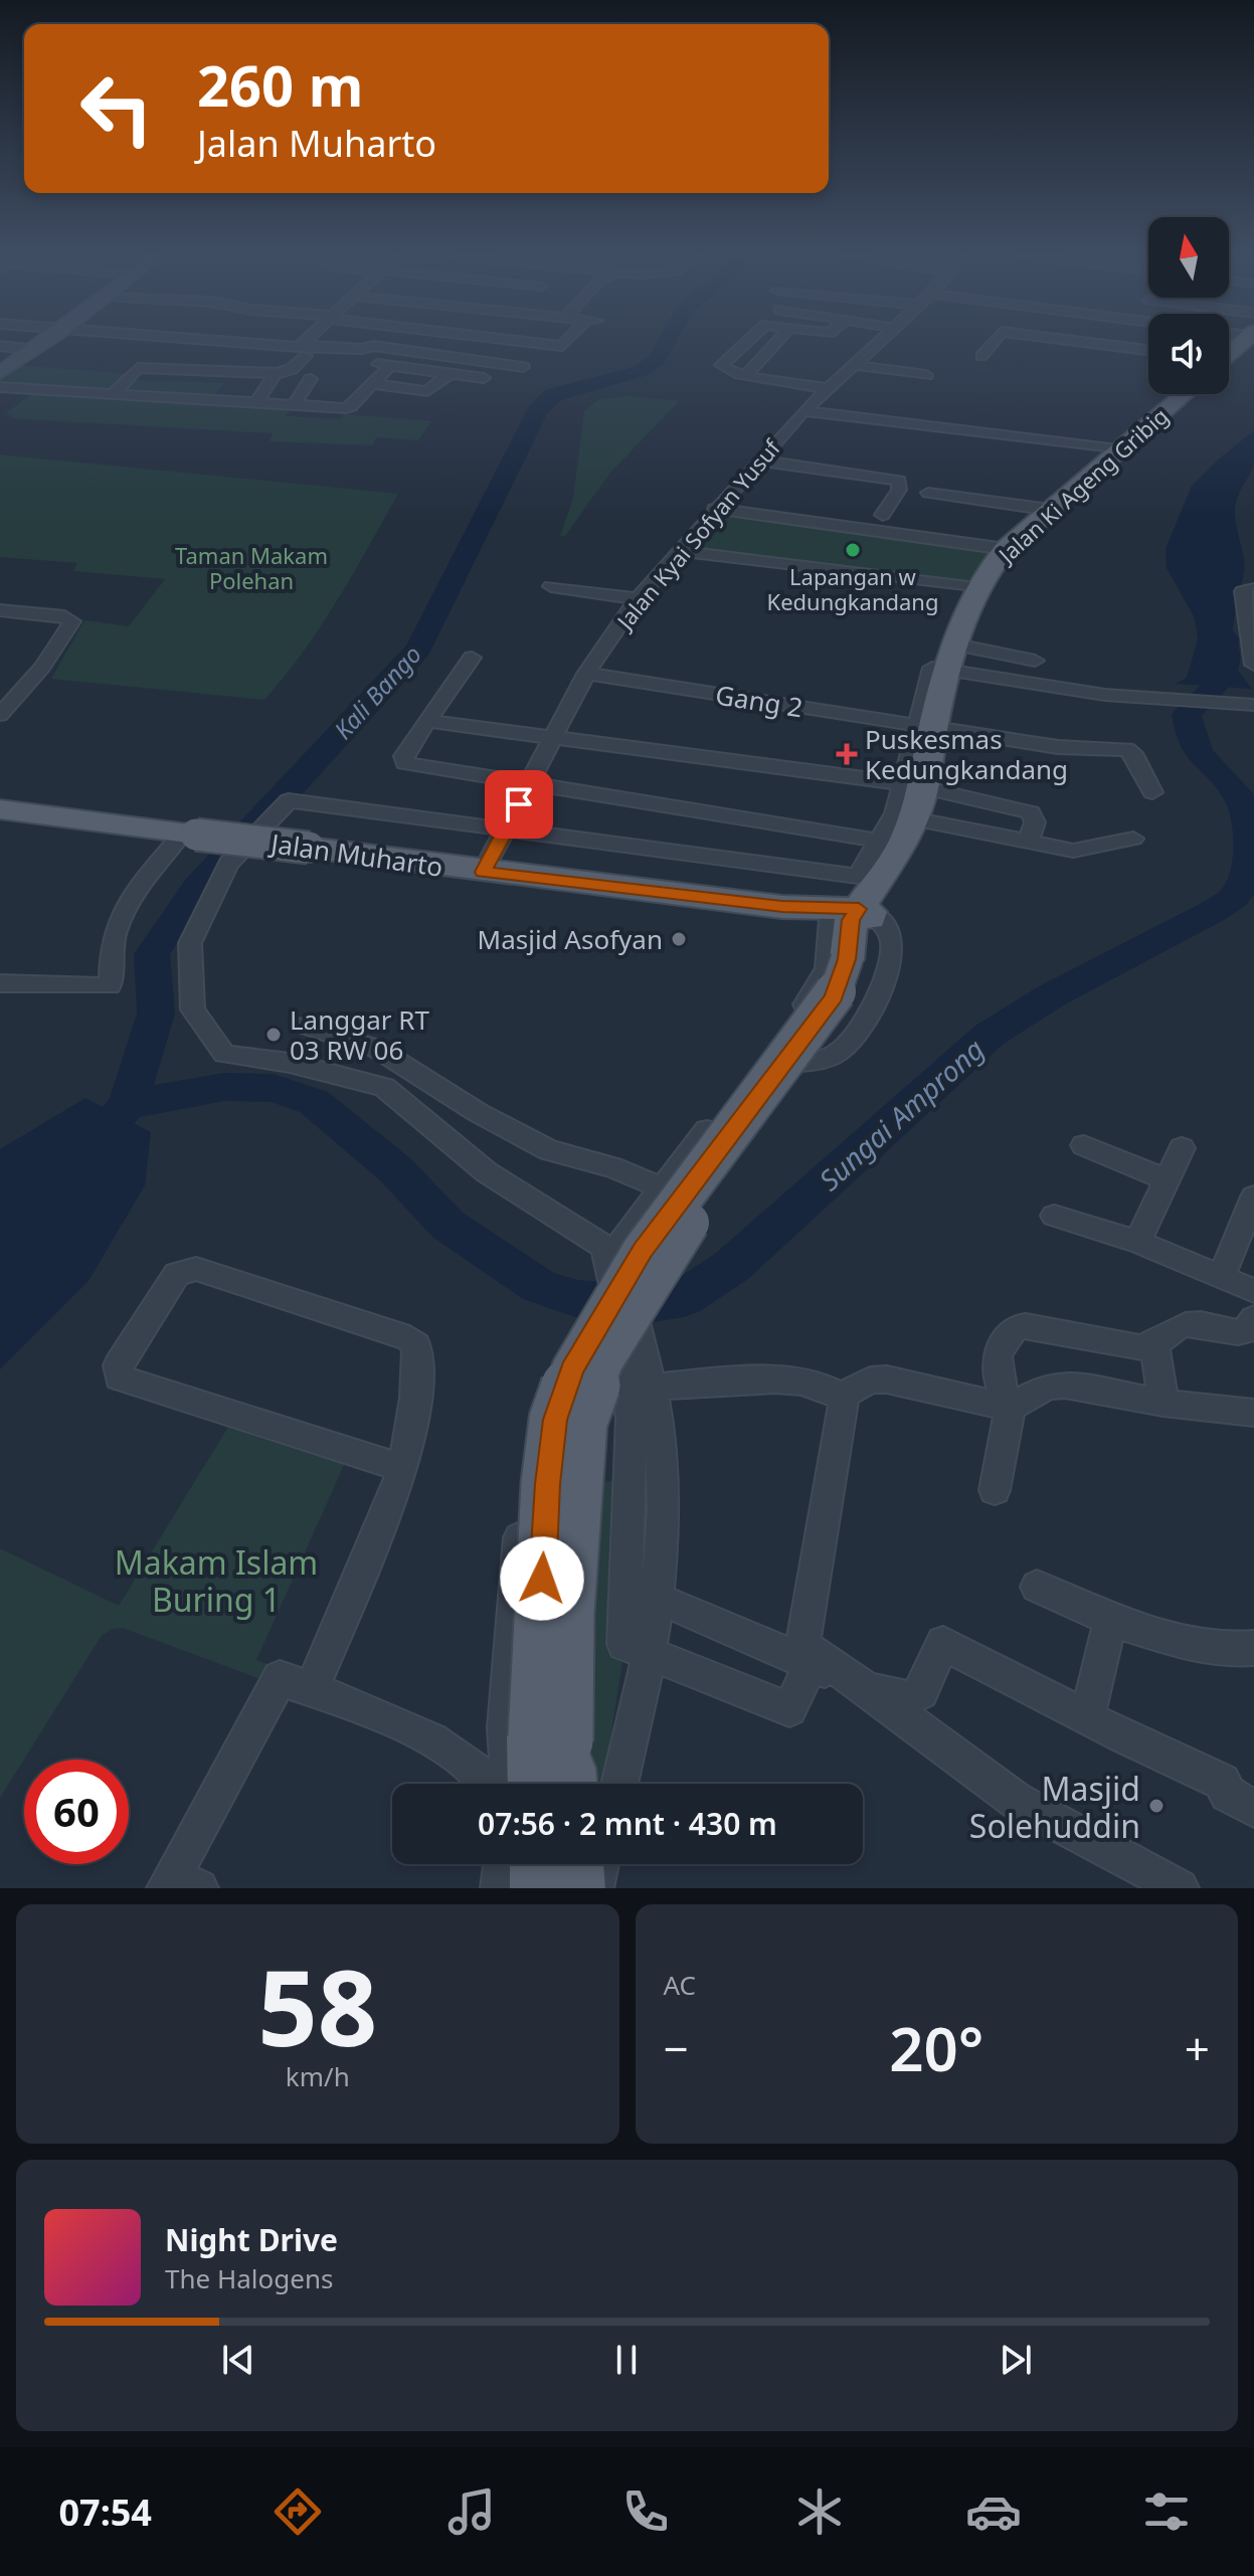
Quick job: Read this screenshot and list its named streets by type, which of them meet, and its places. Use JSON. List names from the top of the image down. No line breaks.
{"streets":{"main road":["Jalan Ki Ageng Gribig","Jalan Muharto"],"street":["Jalan Kyai Sofyan Yusuf","Gang 2"]},"crossings":[["Jalan Ki Ageng Gribig","Gang 2"],["Jalan Ki Ageng Gribig","Jalan Muharto"],["Jalan Kyai Sofyan Yusuf","Gang 2"],["Jalan Kyai Sofyan Yusuf","Jalan Muharto"]],"water":["Kali Bango","Sungai Amprong"],"parks":["Taman Makam Polehan","Makam Islam Buring 1"],"places":{"other":["Lapangan w Kedungkandang","Masjid Asofyan","Langgar RT 03 RW 06","Masjid Solehuddin"],"health":["Puskesmas Kedungkandang"]},"north":"top","page":{"turn":["260 m","Jalan Muharto"],"limit":"60","trip":"07:56 · 2 mnt · 430 m","tile":[["58","km/h"],"AC"],"heat":["−","20°","+"],"song":["Night Drive","The Halogens"],"tabs":"07:54"}}
